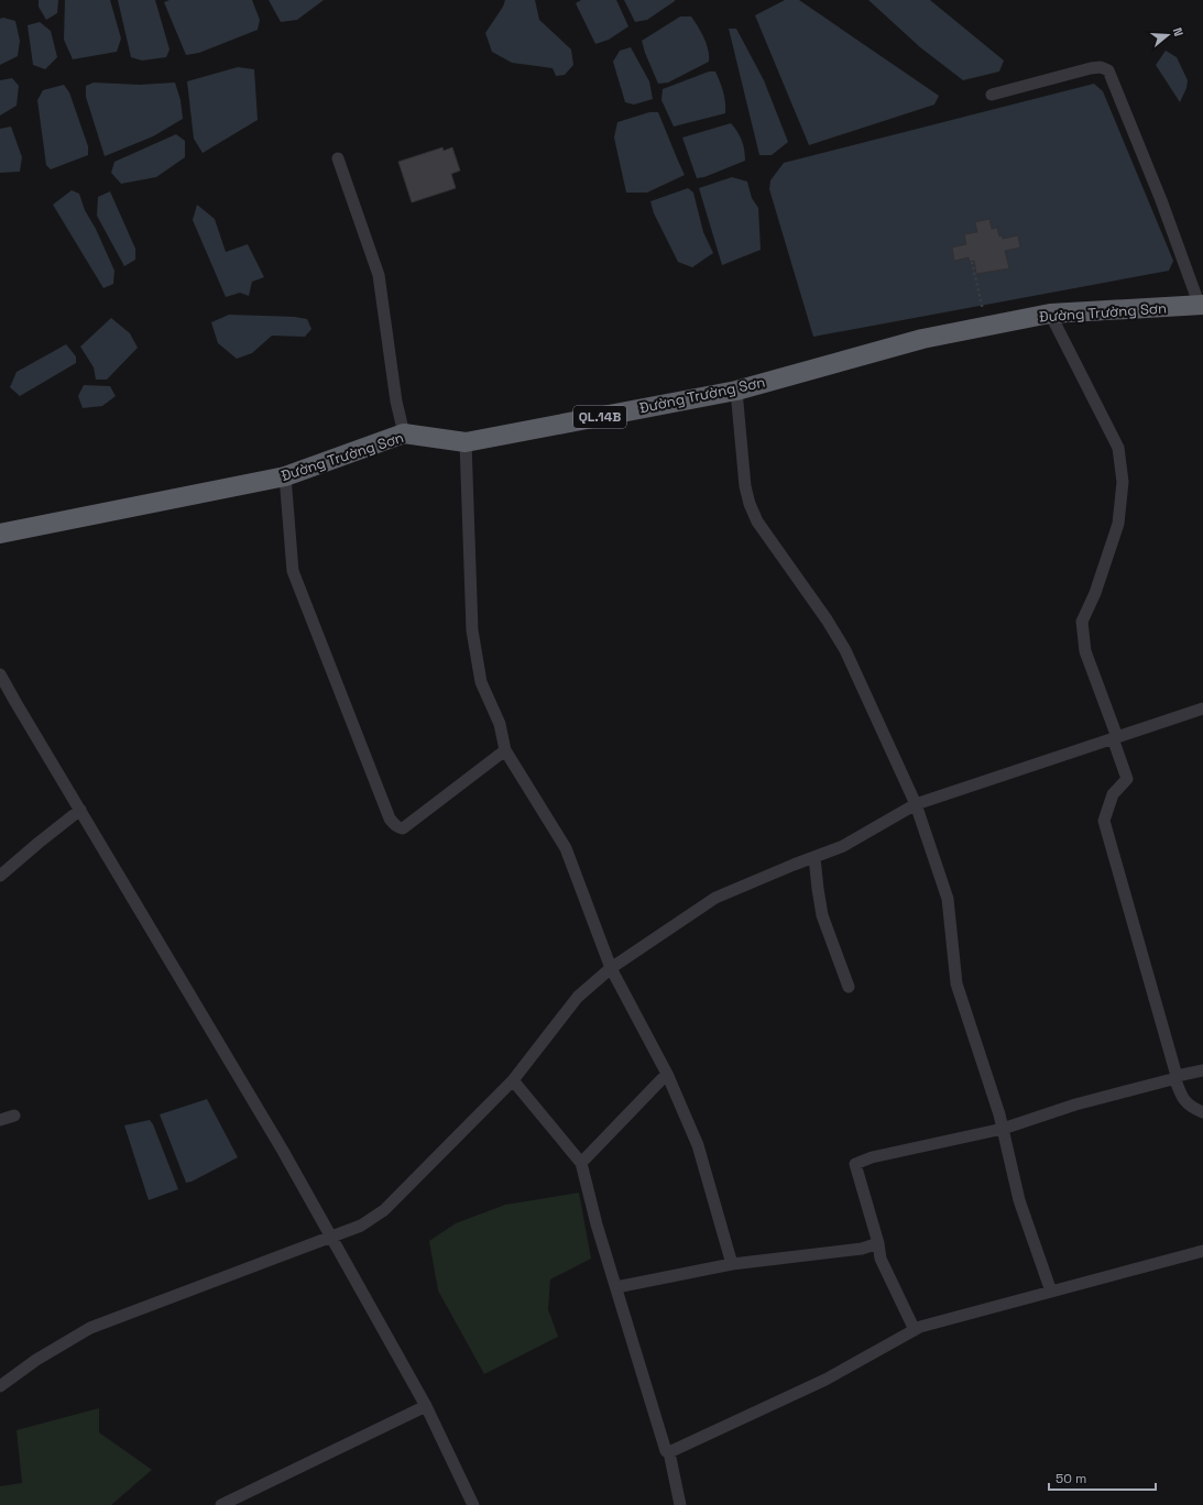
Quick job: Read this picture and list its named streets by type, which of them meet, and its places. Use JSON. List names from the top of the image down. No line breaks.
{"streets":{"highway":["Đường Trường Sơn","QL.14B"]},"scale_bar":"50 m","north":"right"}
